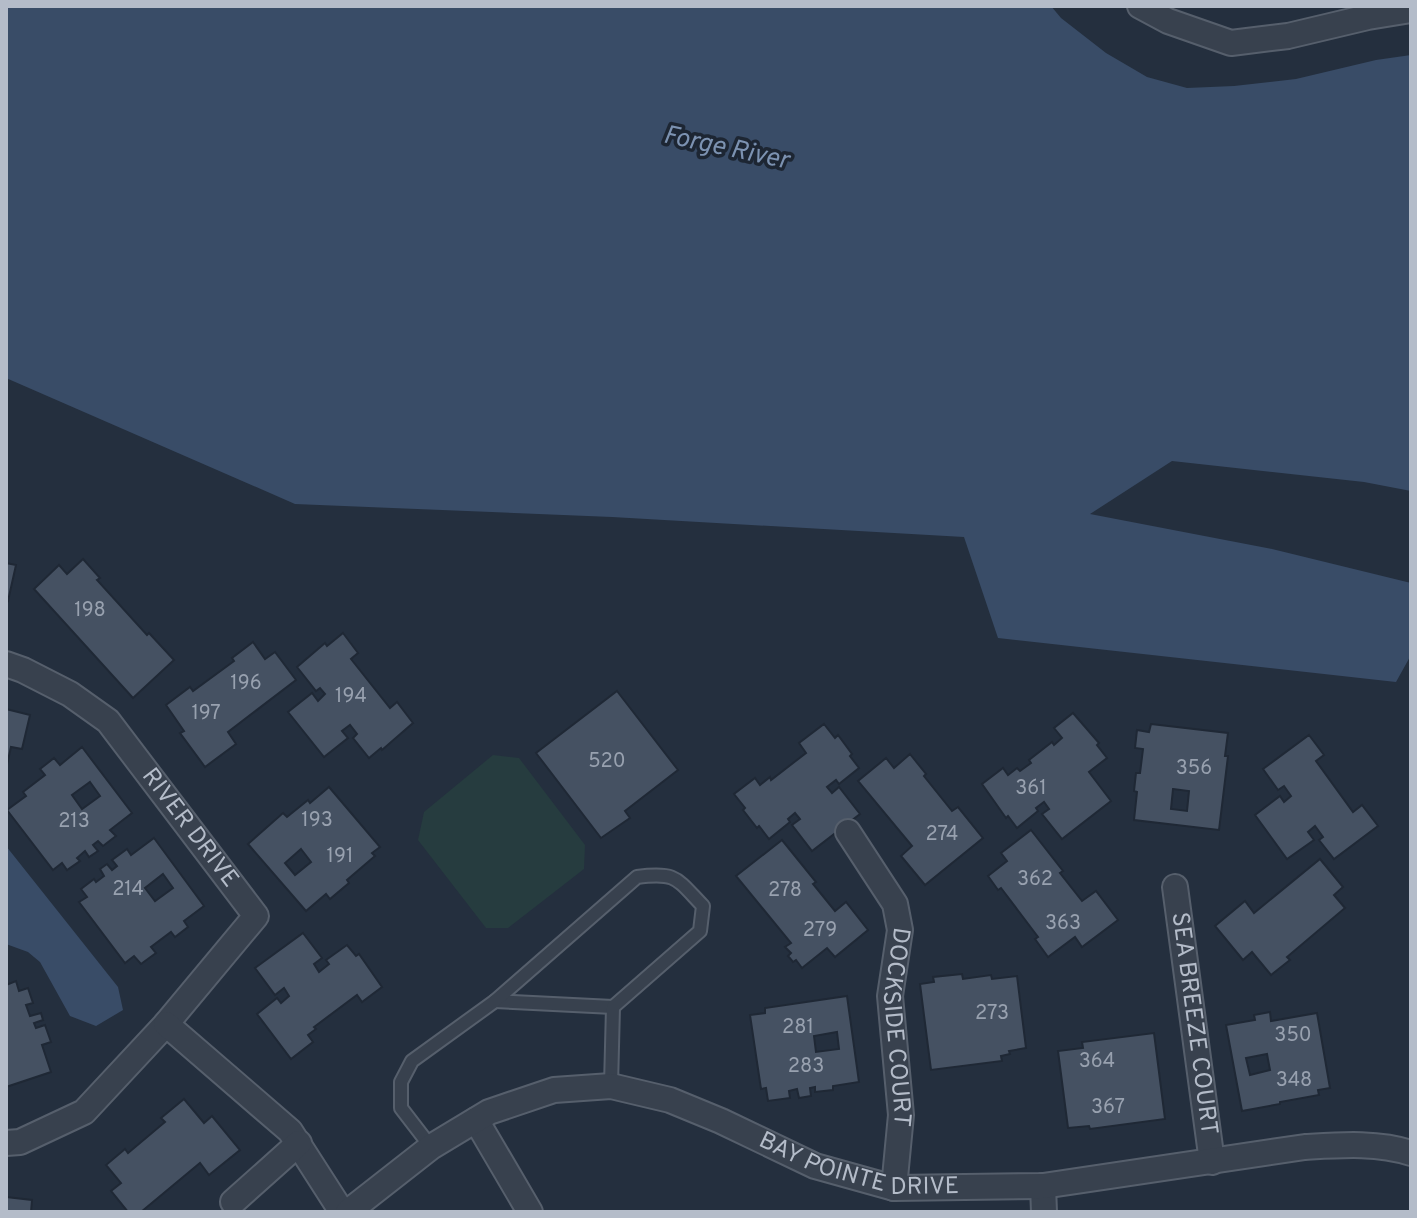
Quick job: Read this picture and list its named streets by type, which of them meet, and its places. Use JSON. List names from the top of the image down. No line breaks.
{"streets":{"street":["RIVER DRIVE","SEA BREEZE COURT","DOCKSIDE COURT","BAY POINTE DRIVE"]},"crossings":[["SEA BREEZE COURT","BAY POINTE DRIVE"],["DOCKSIDE COURT","BAY POINTE DRIVE"]],"water":["Forge River"],"house_numbers":["198","196","194","197","520","356","361","193","213","274","191","362","214","278","363","279","273","281","350","364","283","348","367"]}
